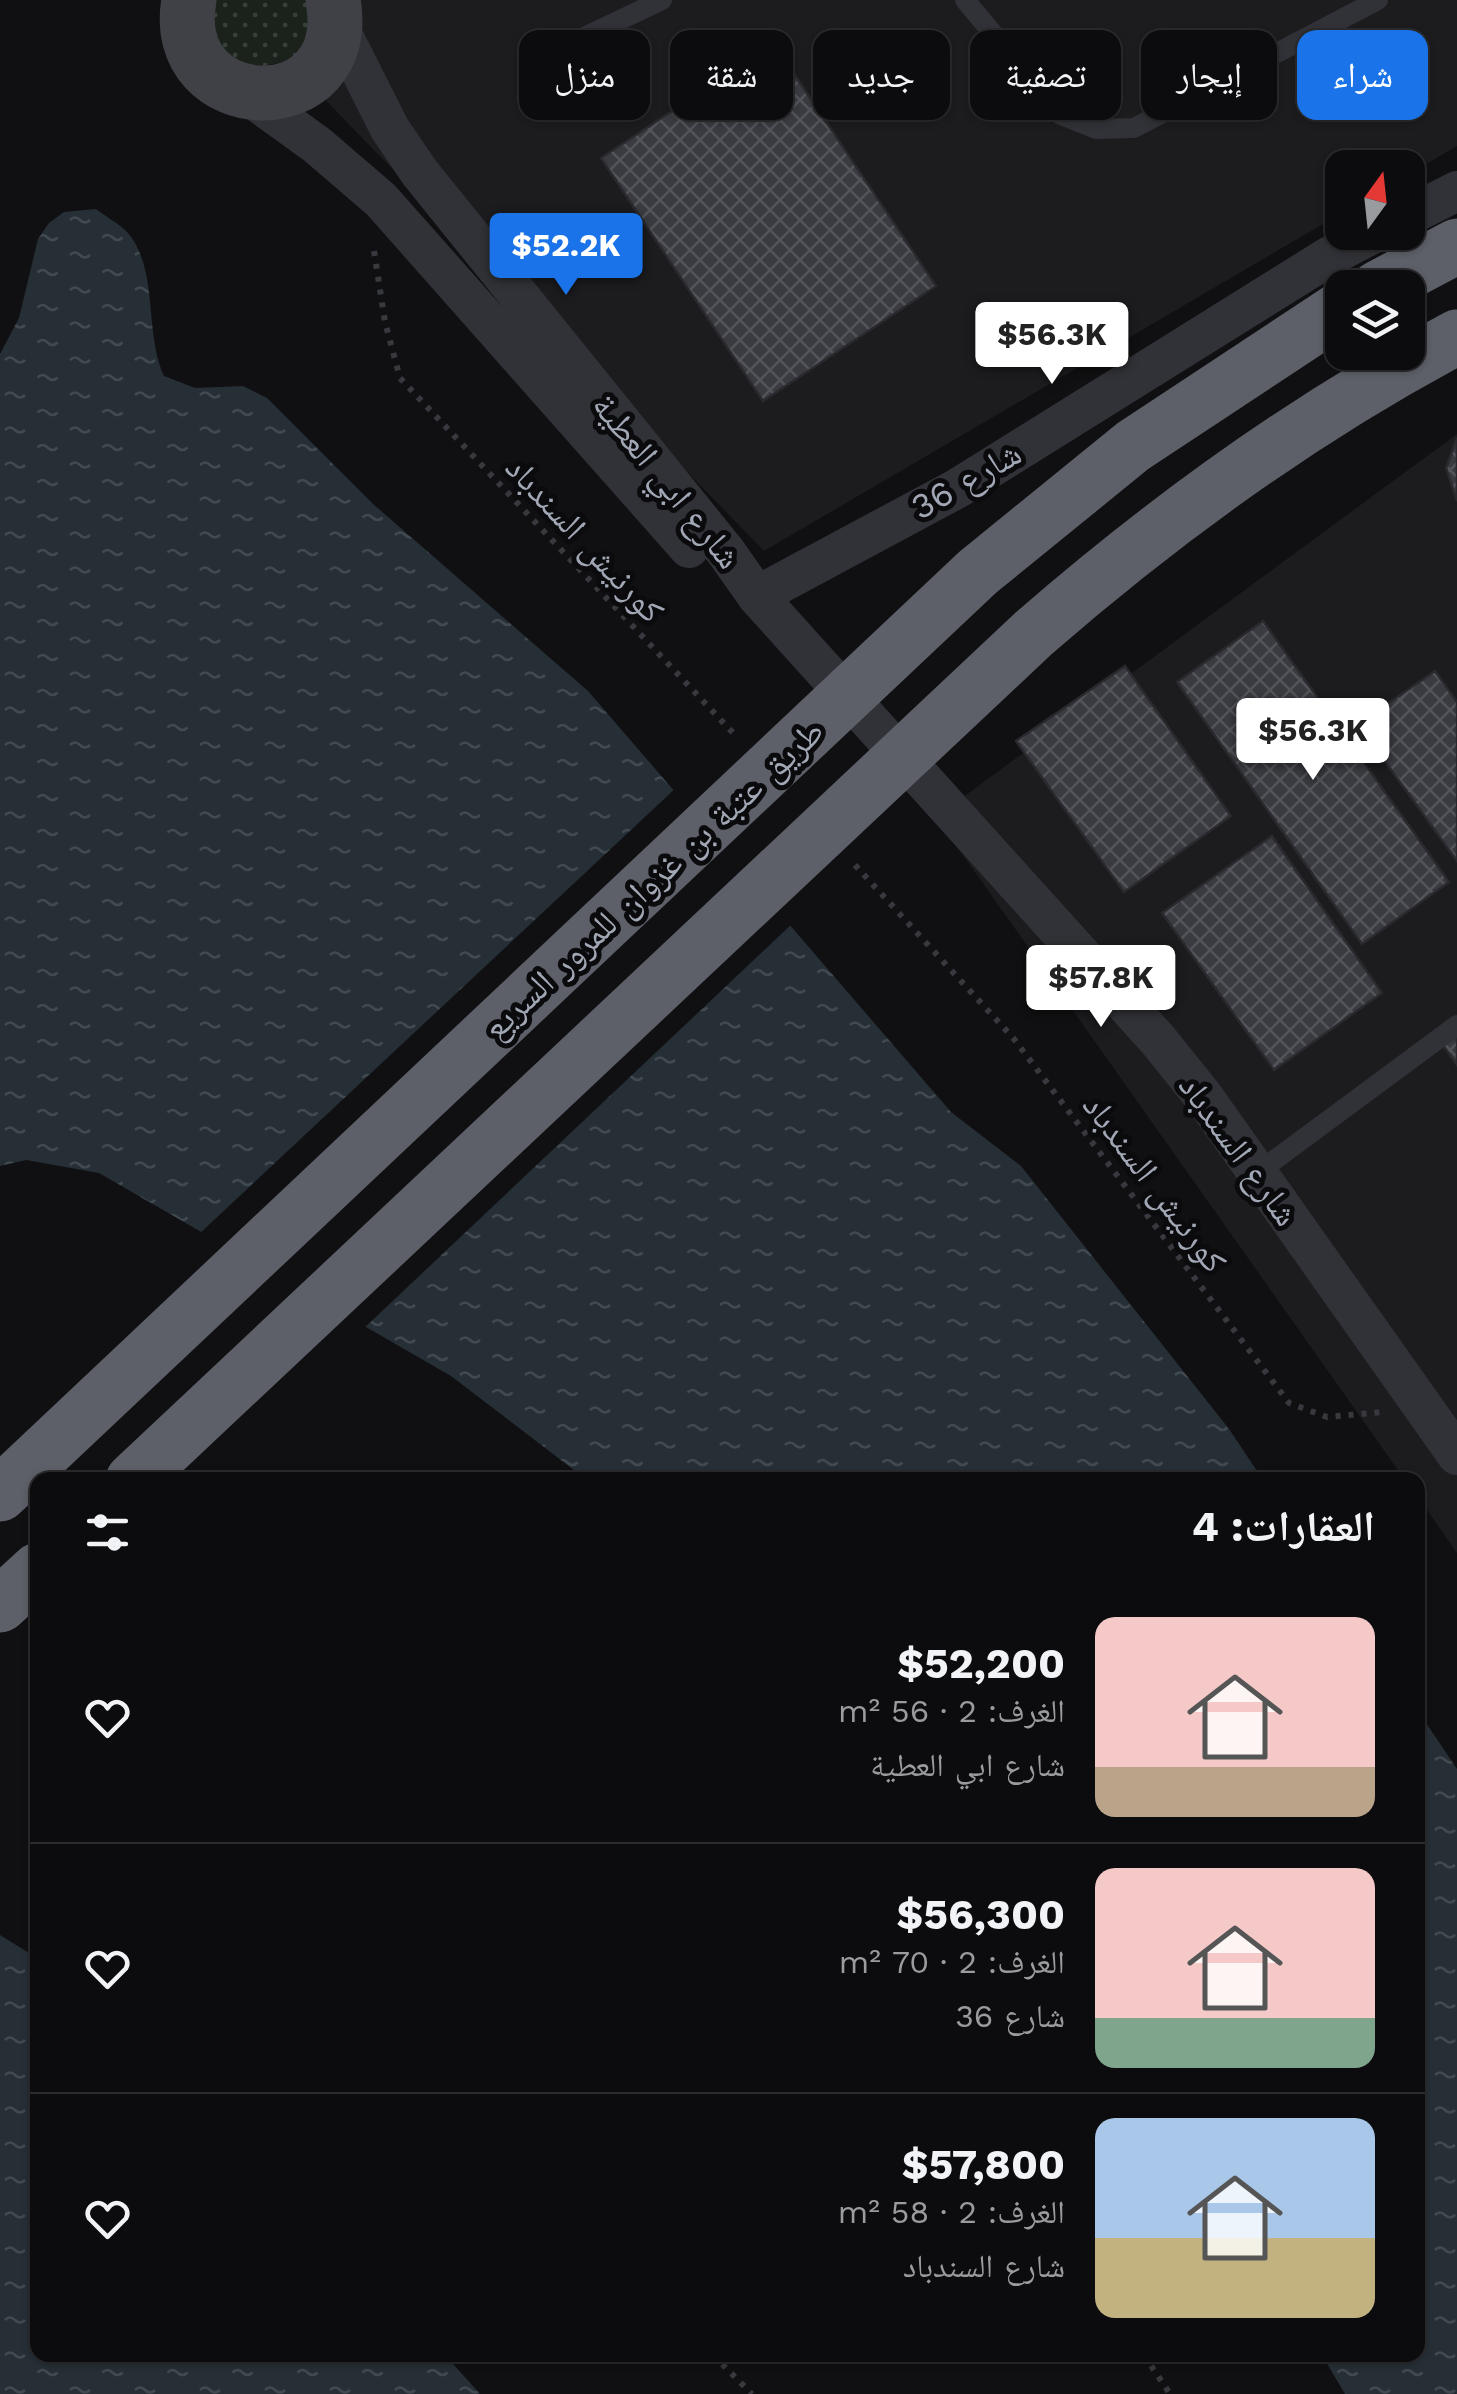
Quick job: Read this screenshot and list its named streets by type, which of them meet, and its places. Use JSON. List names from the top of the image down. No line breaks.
{"streets":{"highway":["طريق عتبة بن غزوان للمرور السريع"],"street":["شارع 36","شارع ابي العطية","شارع السندباد"],"path":["كورنيش السندباد"]},"crossings":[["شارع 36","شارع ابي العطية"],["شارع 36","شارع السندباد"],["شارع ابي العطية","كورنيش السندباد"],["شارع ابي العطية","شارع السندباد"],["كورنيش السندباد","شارع السندباد"]],"north":"top","page":{"chip":["شراء","إيجار","تصفية","جديد","شقة","منزل"],"price":["$52.2K","$56.3K","$56.3K","$57.8K"],"heading":"العقارات: 4","list":[{"name":"$52,200","note":"الغرف: 2 · 56 m² · شارع ابي العطية"},{"name":"$56,300","note":"الغرف: 2 · 70 m² · شارع 36"},{"name":"$57,800","note":"الغرف: 2 · 58 m² · شارع السندباد"}]}}
